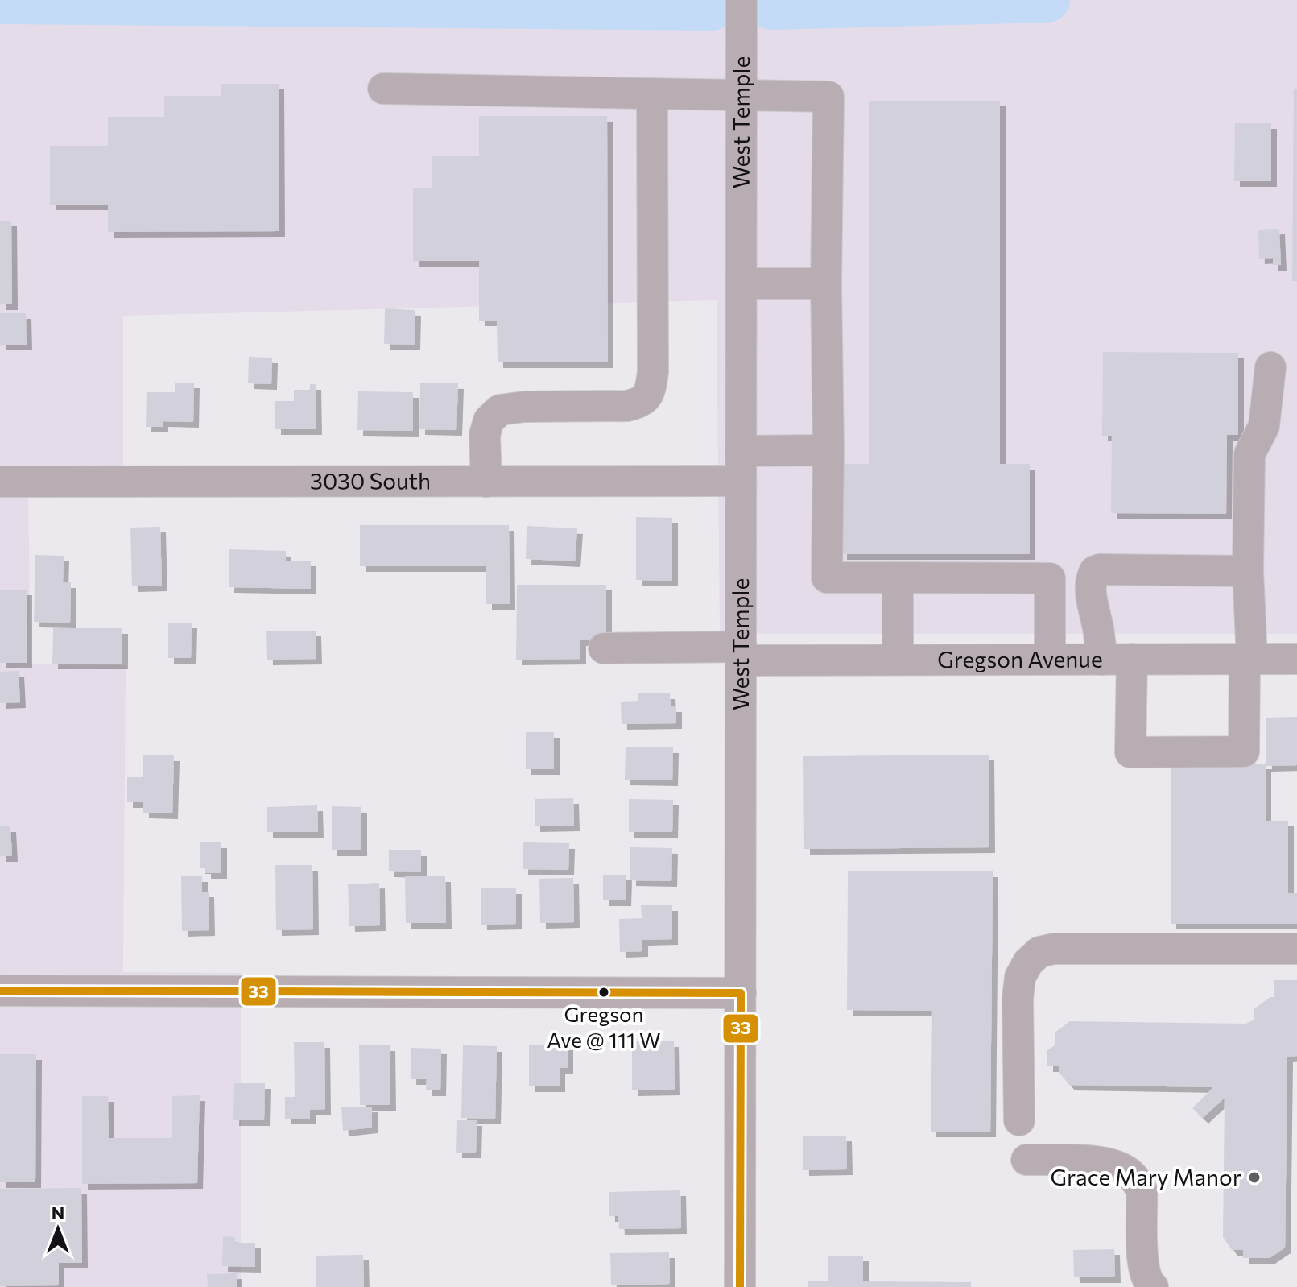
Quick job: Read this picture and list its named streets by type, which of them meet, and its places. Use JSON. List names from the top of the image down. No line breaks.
{"streets":{"street":["West Temple","3030 South","Gregson Avenue"]},"crossings":[["West Temple","3030 South"],["West Temple","Gregson Avenue"]],"places":["Gregson Ave @ 111 W","Grace Mary Manor"],"lines":["transit line 33"],"north":"top"}
